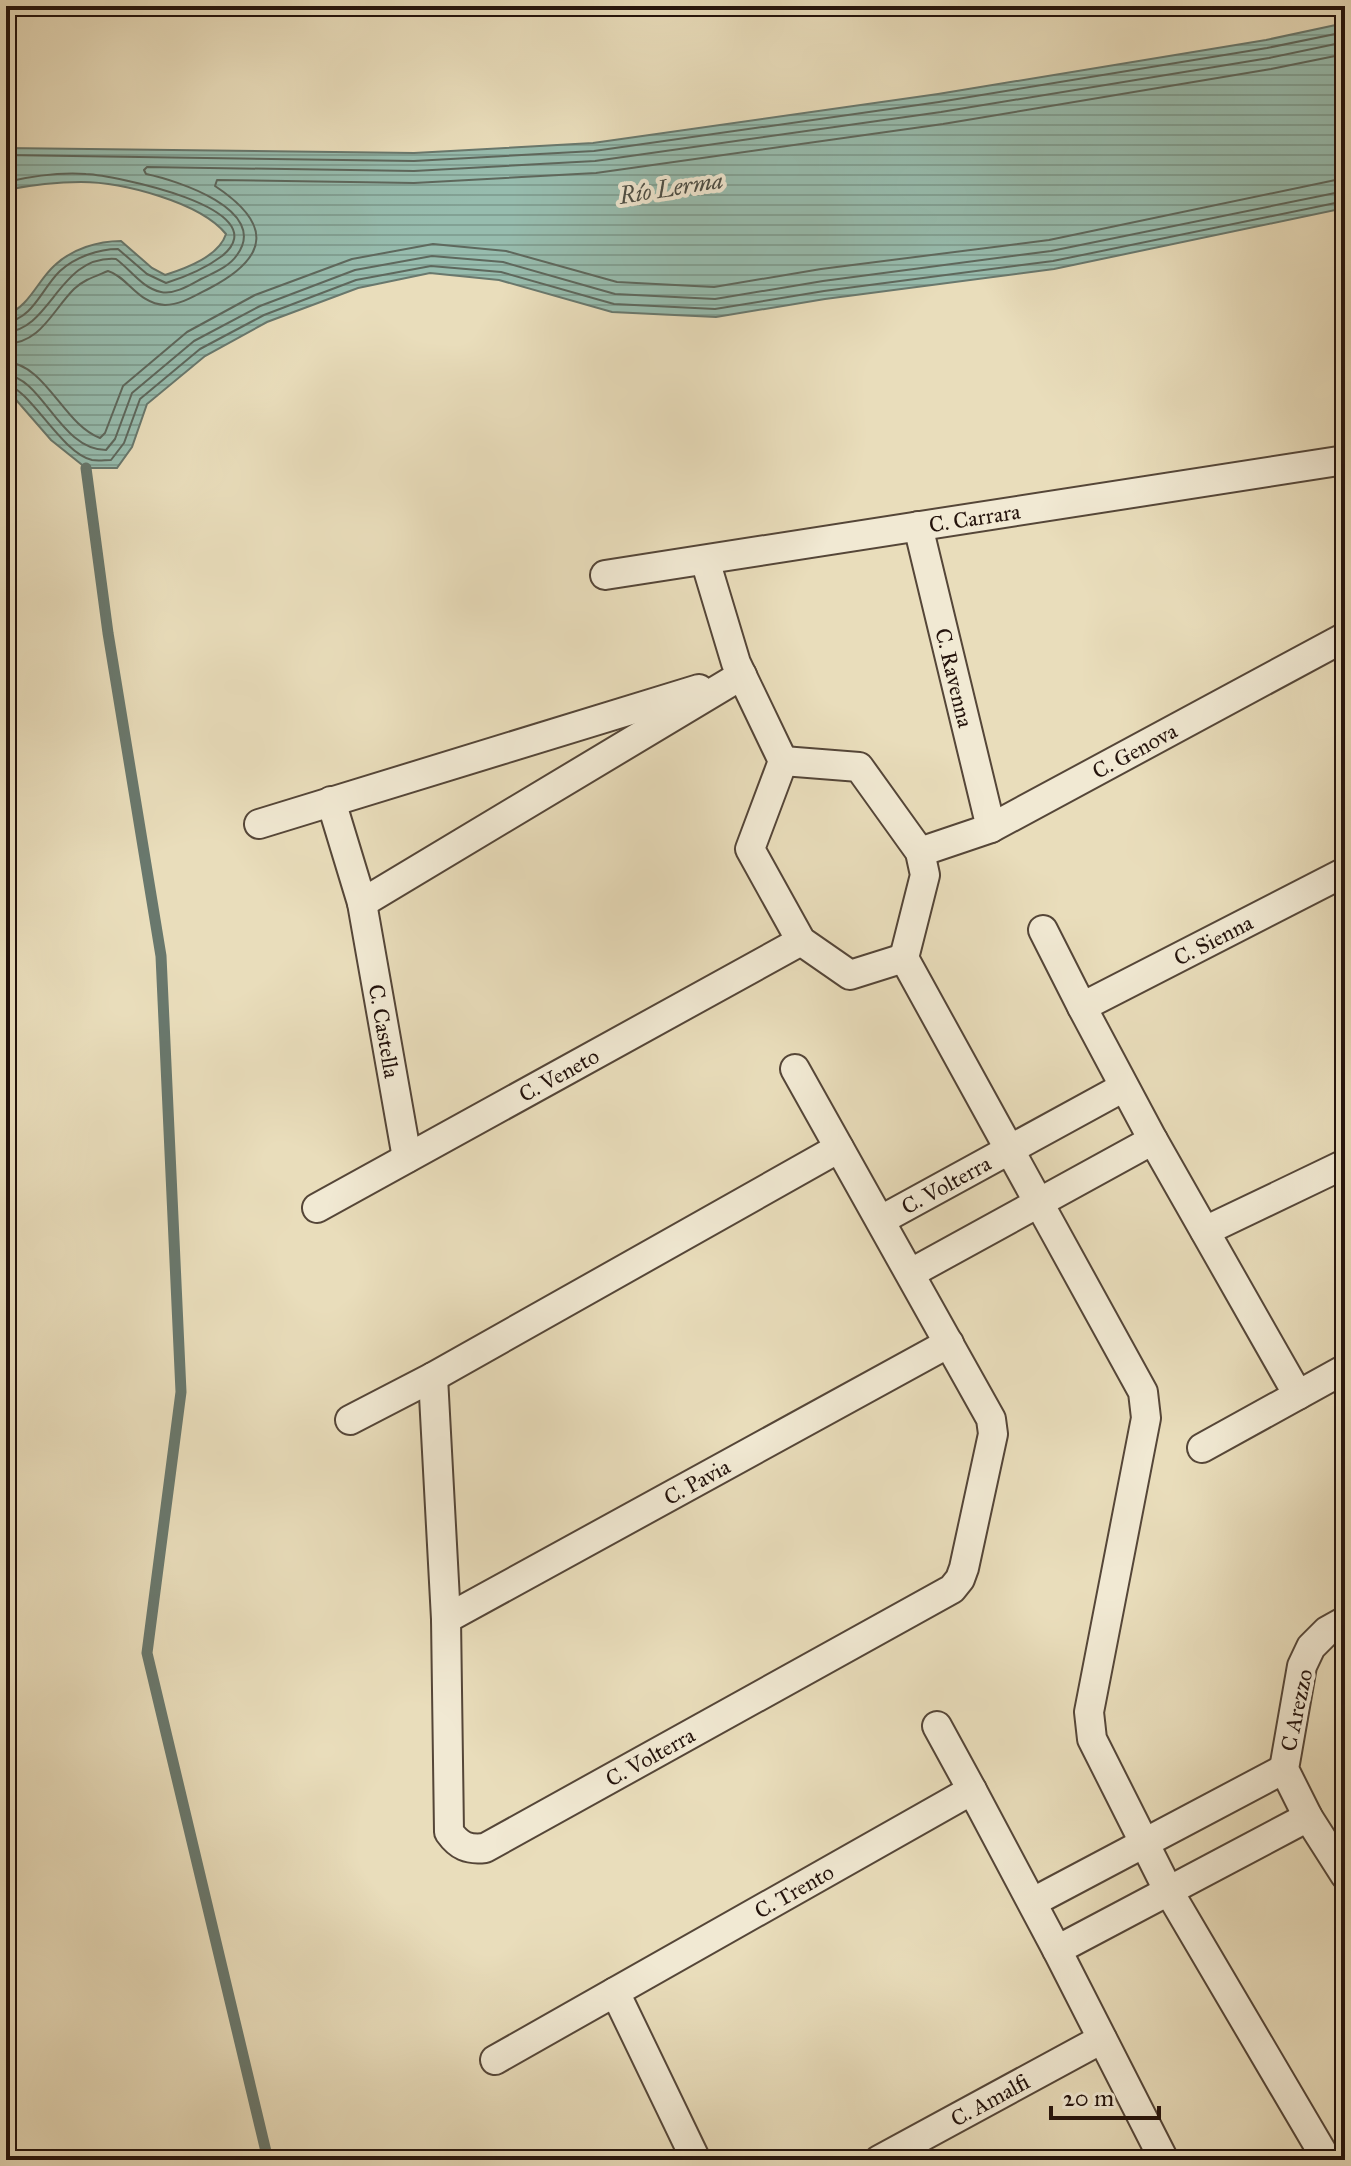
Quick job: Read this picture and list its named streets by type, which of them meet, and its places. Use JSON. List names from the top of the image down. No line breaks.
{"streets":{"street":["C. Carrara","C. Ravenna","C. Genova","C. Sienna","C. Castella","C. Veneto","C. Volterra","C. Pavia","C Arezzo","C. Trento","C. Amalfi"]},"crossings":[["C. Carrara","C. Ravenna"],["C. Ravenna","C. Genova"],["C. Genova","C. Veneto"],["C. Castella","C. Veneto"],["C. Volterra","C. Pavia"]],"water":["Río Lerma"],"scale_bar":"20 m"}
